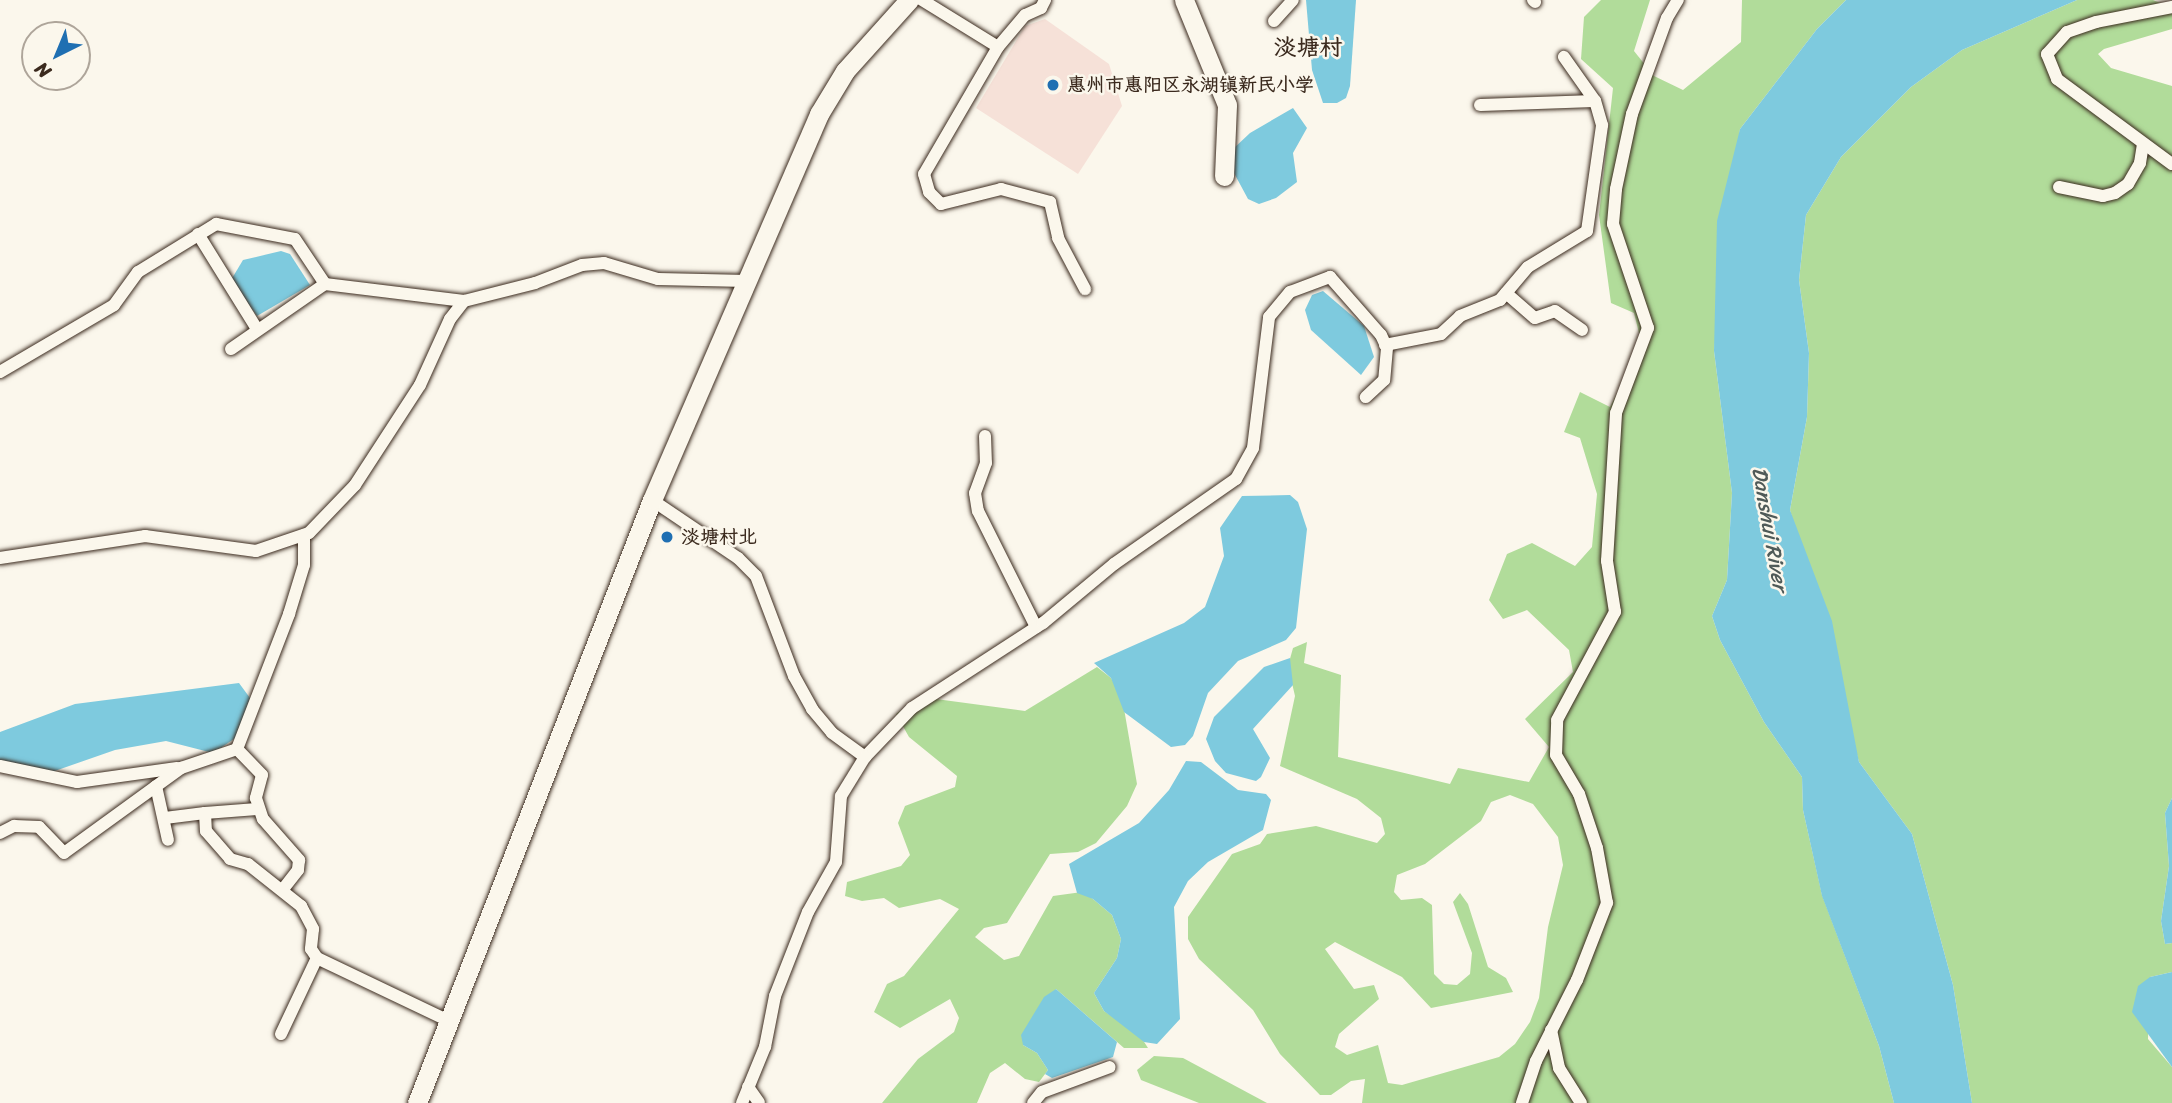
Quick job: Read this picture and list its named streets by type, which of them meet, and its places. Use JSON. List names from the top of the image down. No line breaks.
{"districts":["淡塘村"],"water":["Danshui River"],"places":["惠州市惠阳区永湖镇新民小学","淡塘村北"],"north":"bottom left"}
